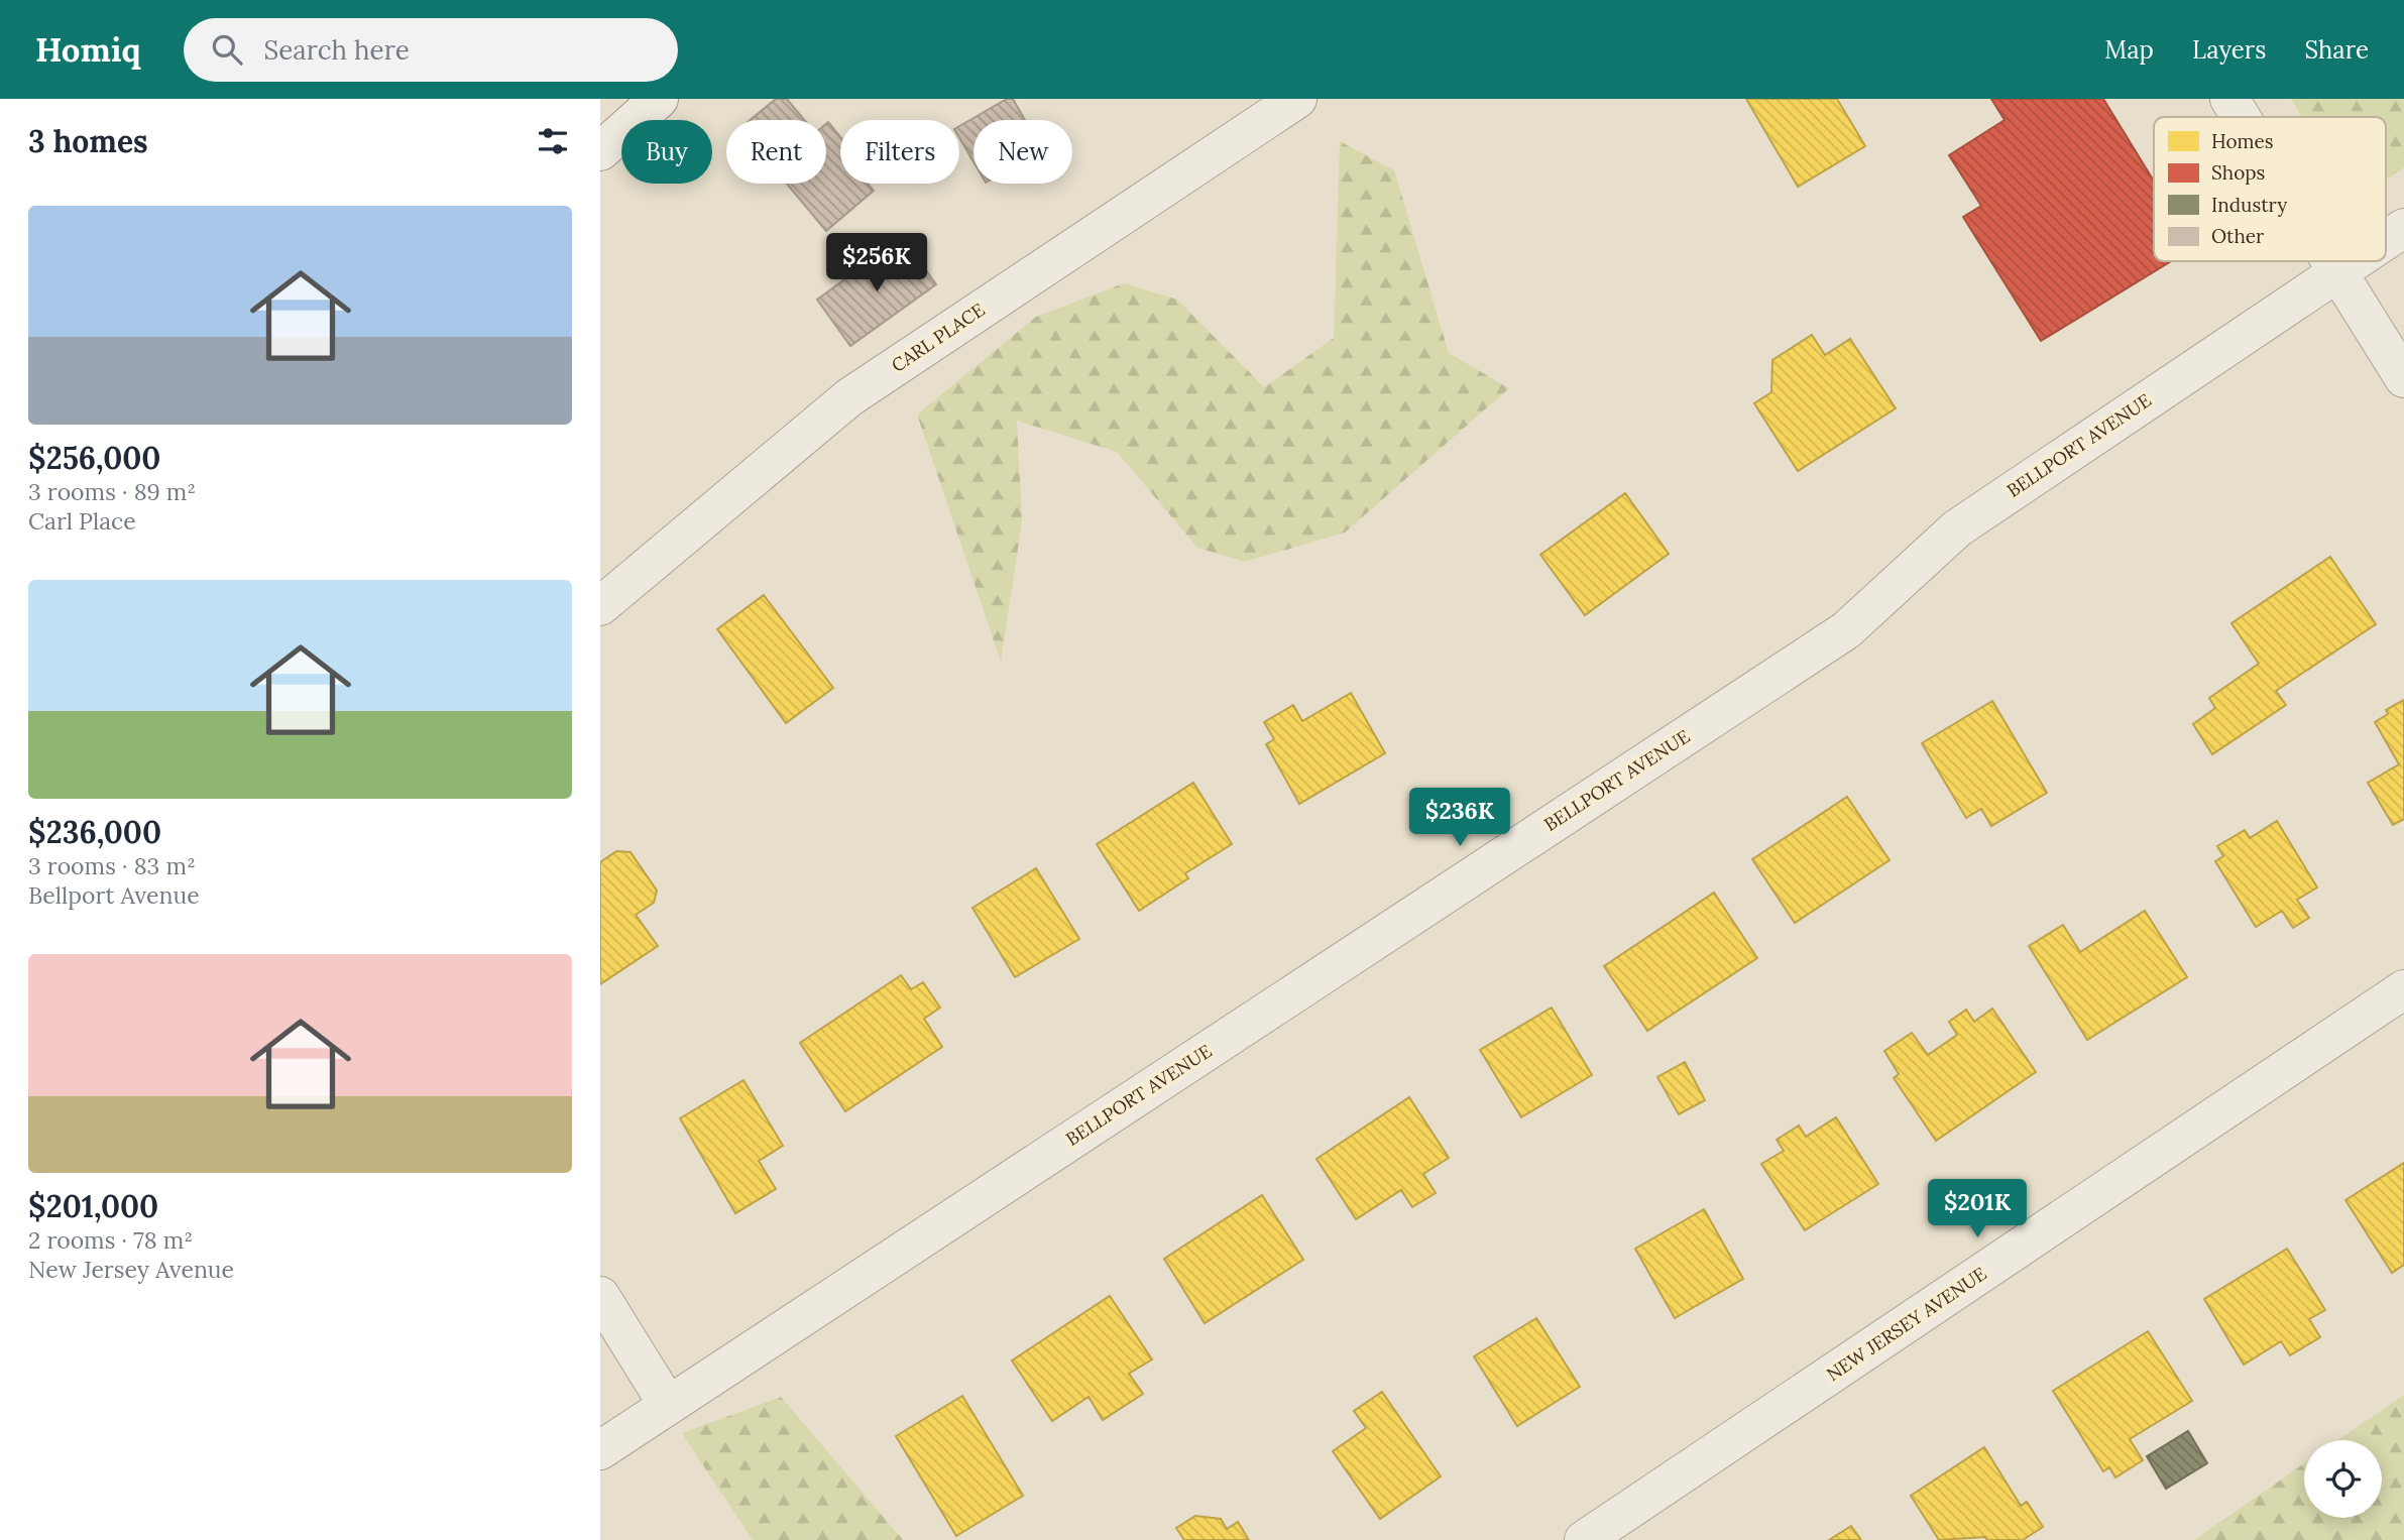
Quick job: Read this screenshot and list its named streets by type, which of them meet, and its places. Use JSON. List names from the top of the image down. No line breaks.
{"streets":{"street":["CARL PLACE","BELLPORT AVENUE","NEW JERSEY AVENUE"]},"legend":["Homes","Shops","Industry","Other"],"page":{"header":"Homiq","search":"Search here","nav":["Map","Layers","Share"],"heading":"3 homes","chip":["Buy","Rent","Filters","New"],"list":[{"name":"$256,000","note":"3 rooms · 89 m² · Carl Place"},{"name":"$236,000","note":"3 rooms · 83 m² · Bellport Avenue"},{"name":"$201,000","note":"2 rooms · 78 m² · New Jersey Avenue"}],"price":["$256K","$236K","$201K"]}}
